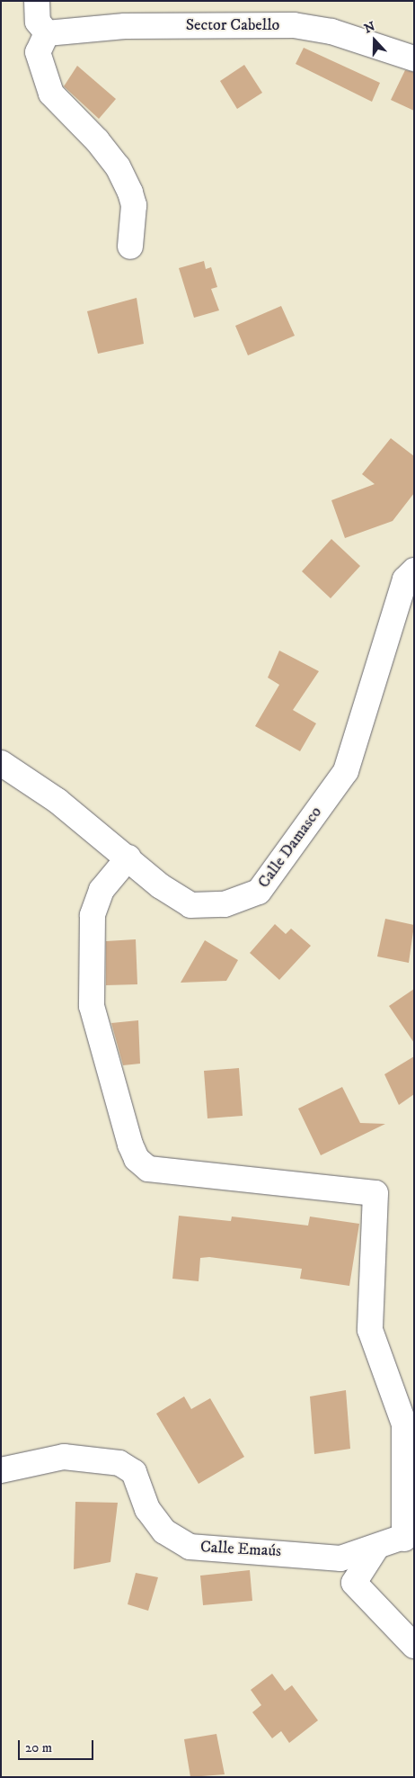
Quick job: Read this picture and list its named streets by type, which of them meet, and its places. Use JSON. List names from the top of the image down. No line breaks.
{"streets":{"street":["Sector Cabello","Calle Damasco","Calle Emaús"]},"scale_bar":"20 m","north":"top"}
